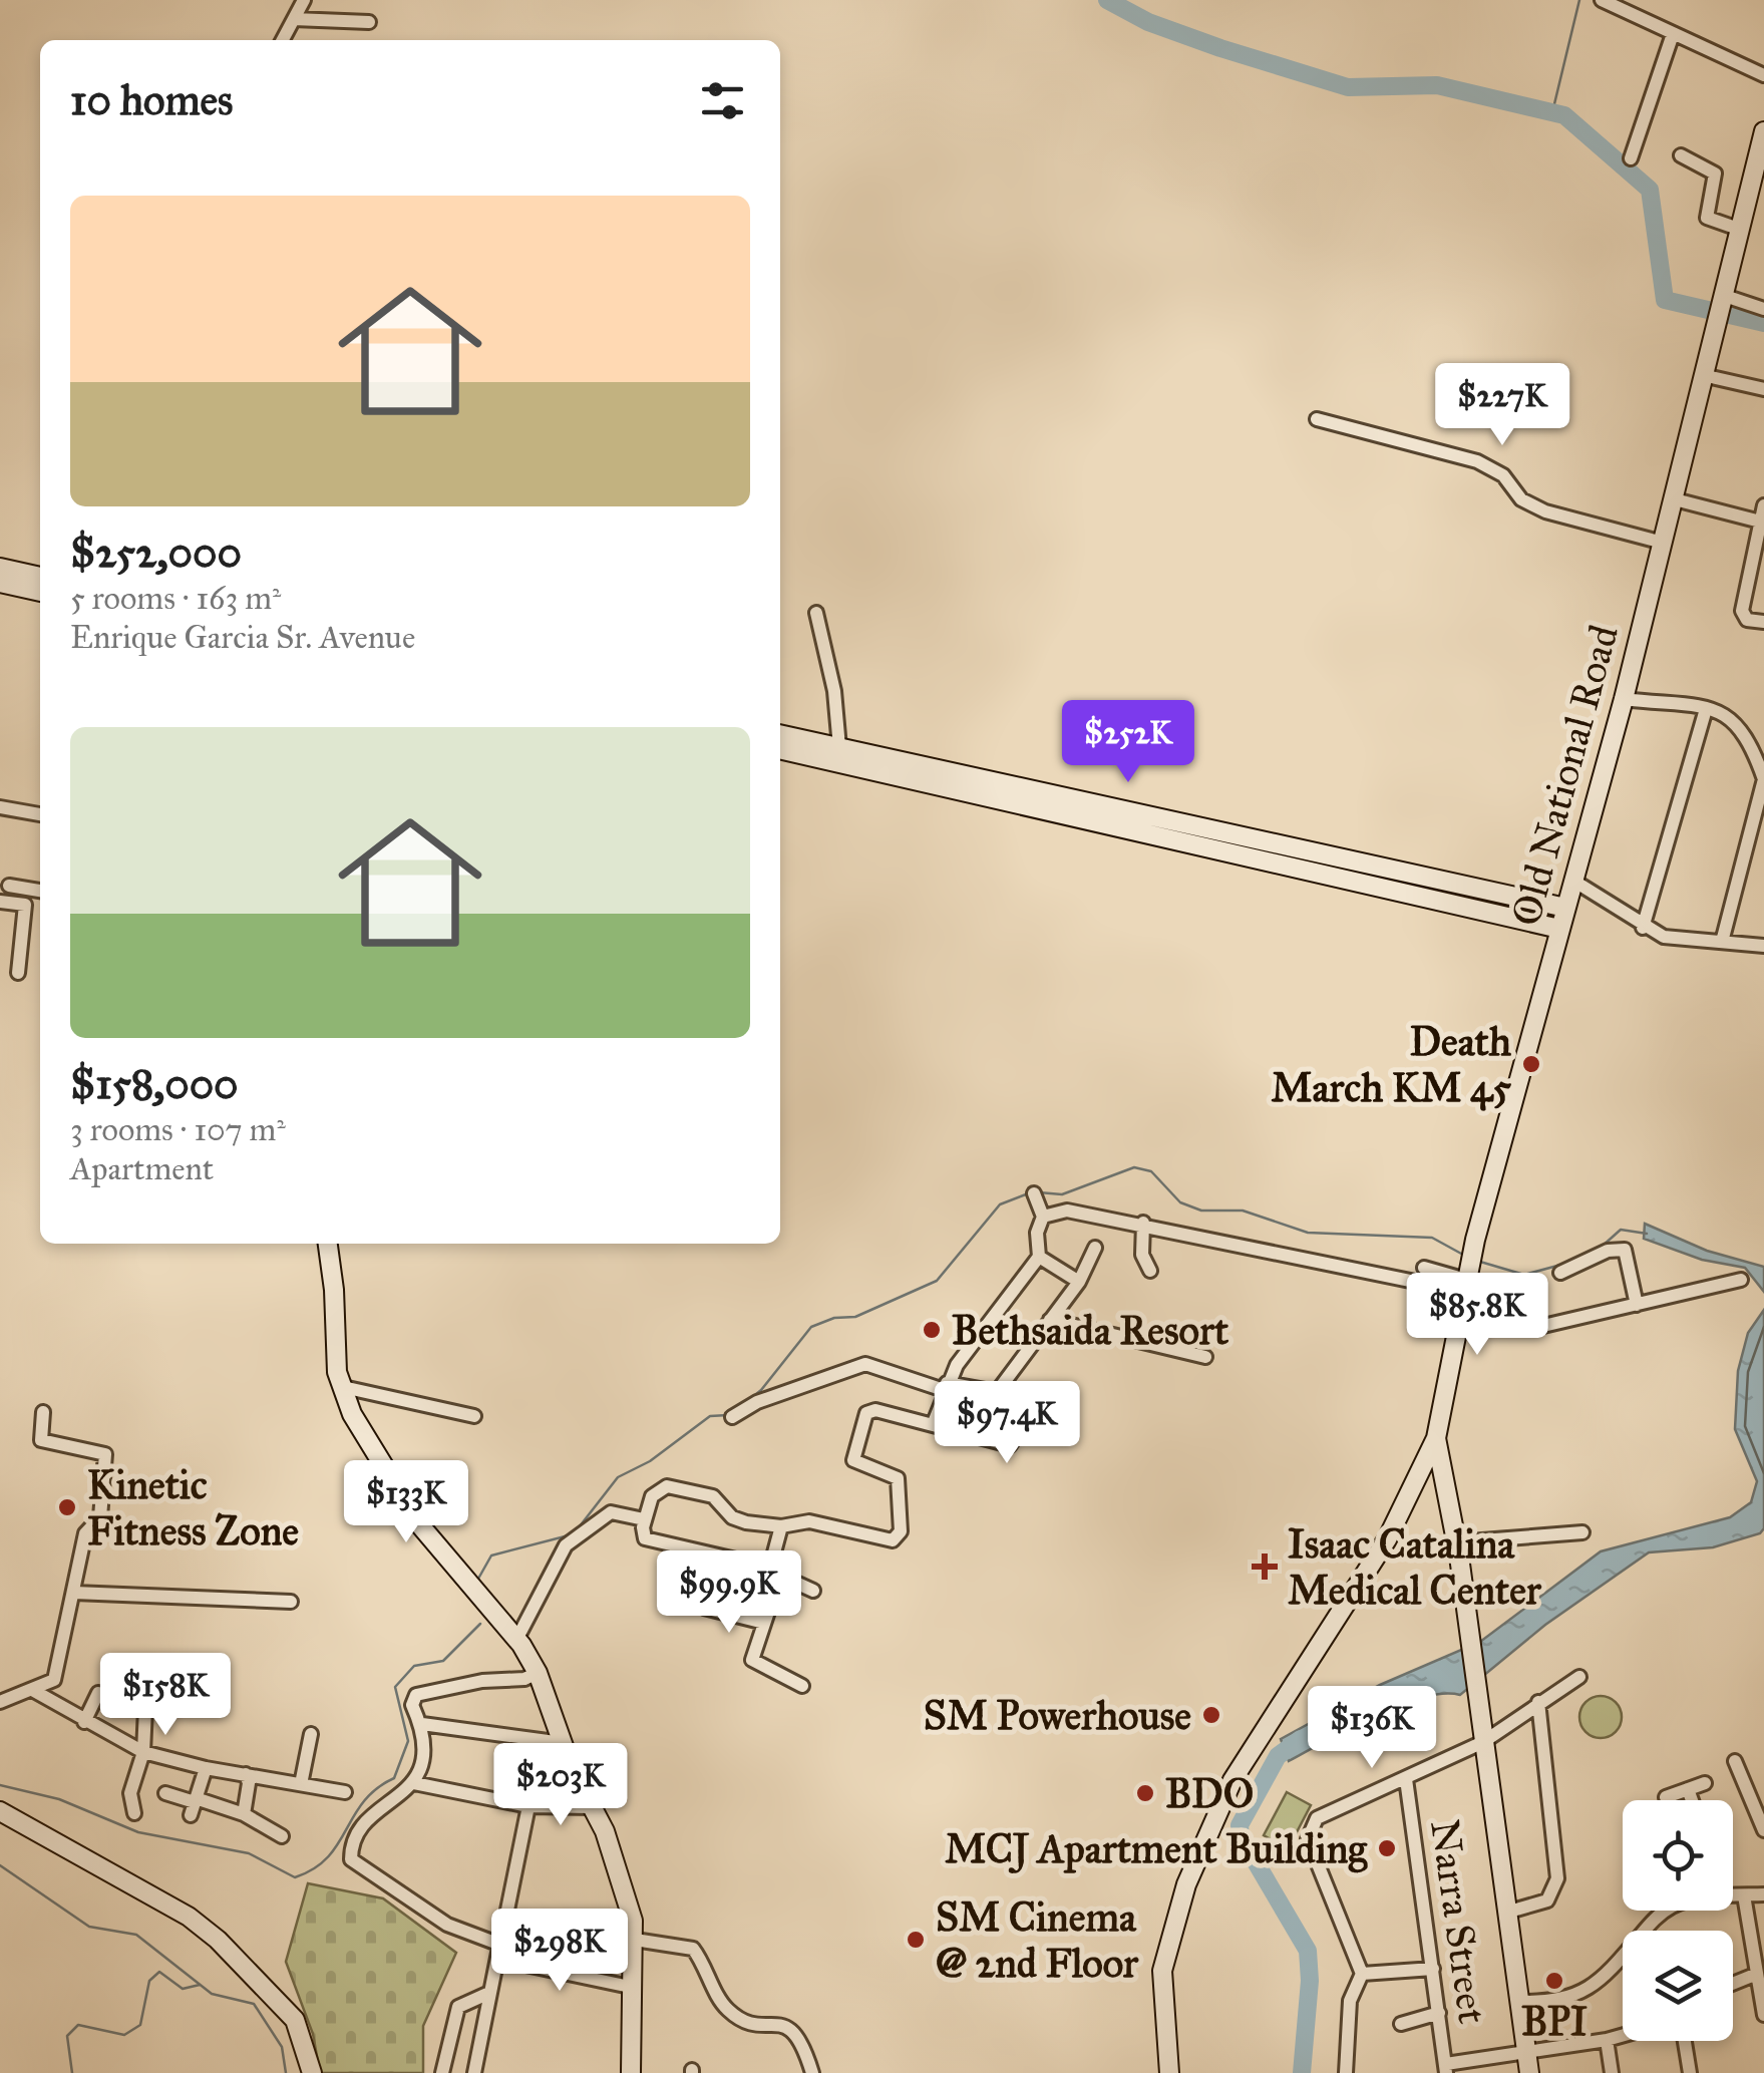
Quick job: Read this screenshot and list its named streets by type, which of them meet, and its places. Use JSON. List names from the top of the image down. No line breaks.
{"streets":{"main road":["Old National Road"],"street":["Narra Street"]},"places":{"other":["Death March KM 45","Bethsaida Resort","Kinetic Fitness Zone","SM Powerhouse","BDO","MCJ Apartment Building","SM Cinema @ 2nd Floor","BPI"],"health":["Isaac Catalina Medical Center"]},"page":{"heading":"10 homes","list":[{"name":"$252,000","note":"5 rooms · 163 m² · Enrique Garcia Sr. Avenue"},{"name":"$158,000","note":"3 rooms · 107 m² · Apartment"}],"price":["$227K","$252K","$85.8K","$97.4K","$133K","$99.9K","$158K","$136K","$203K","$298K"]}}
